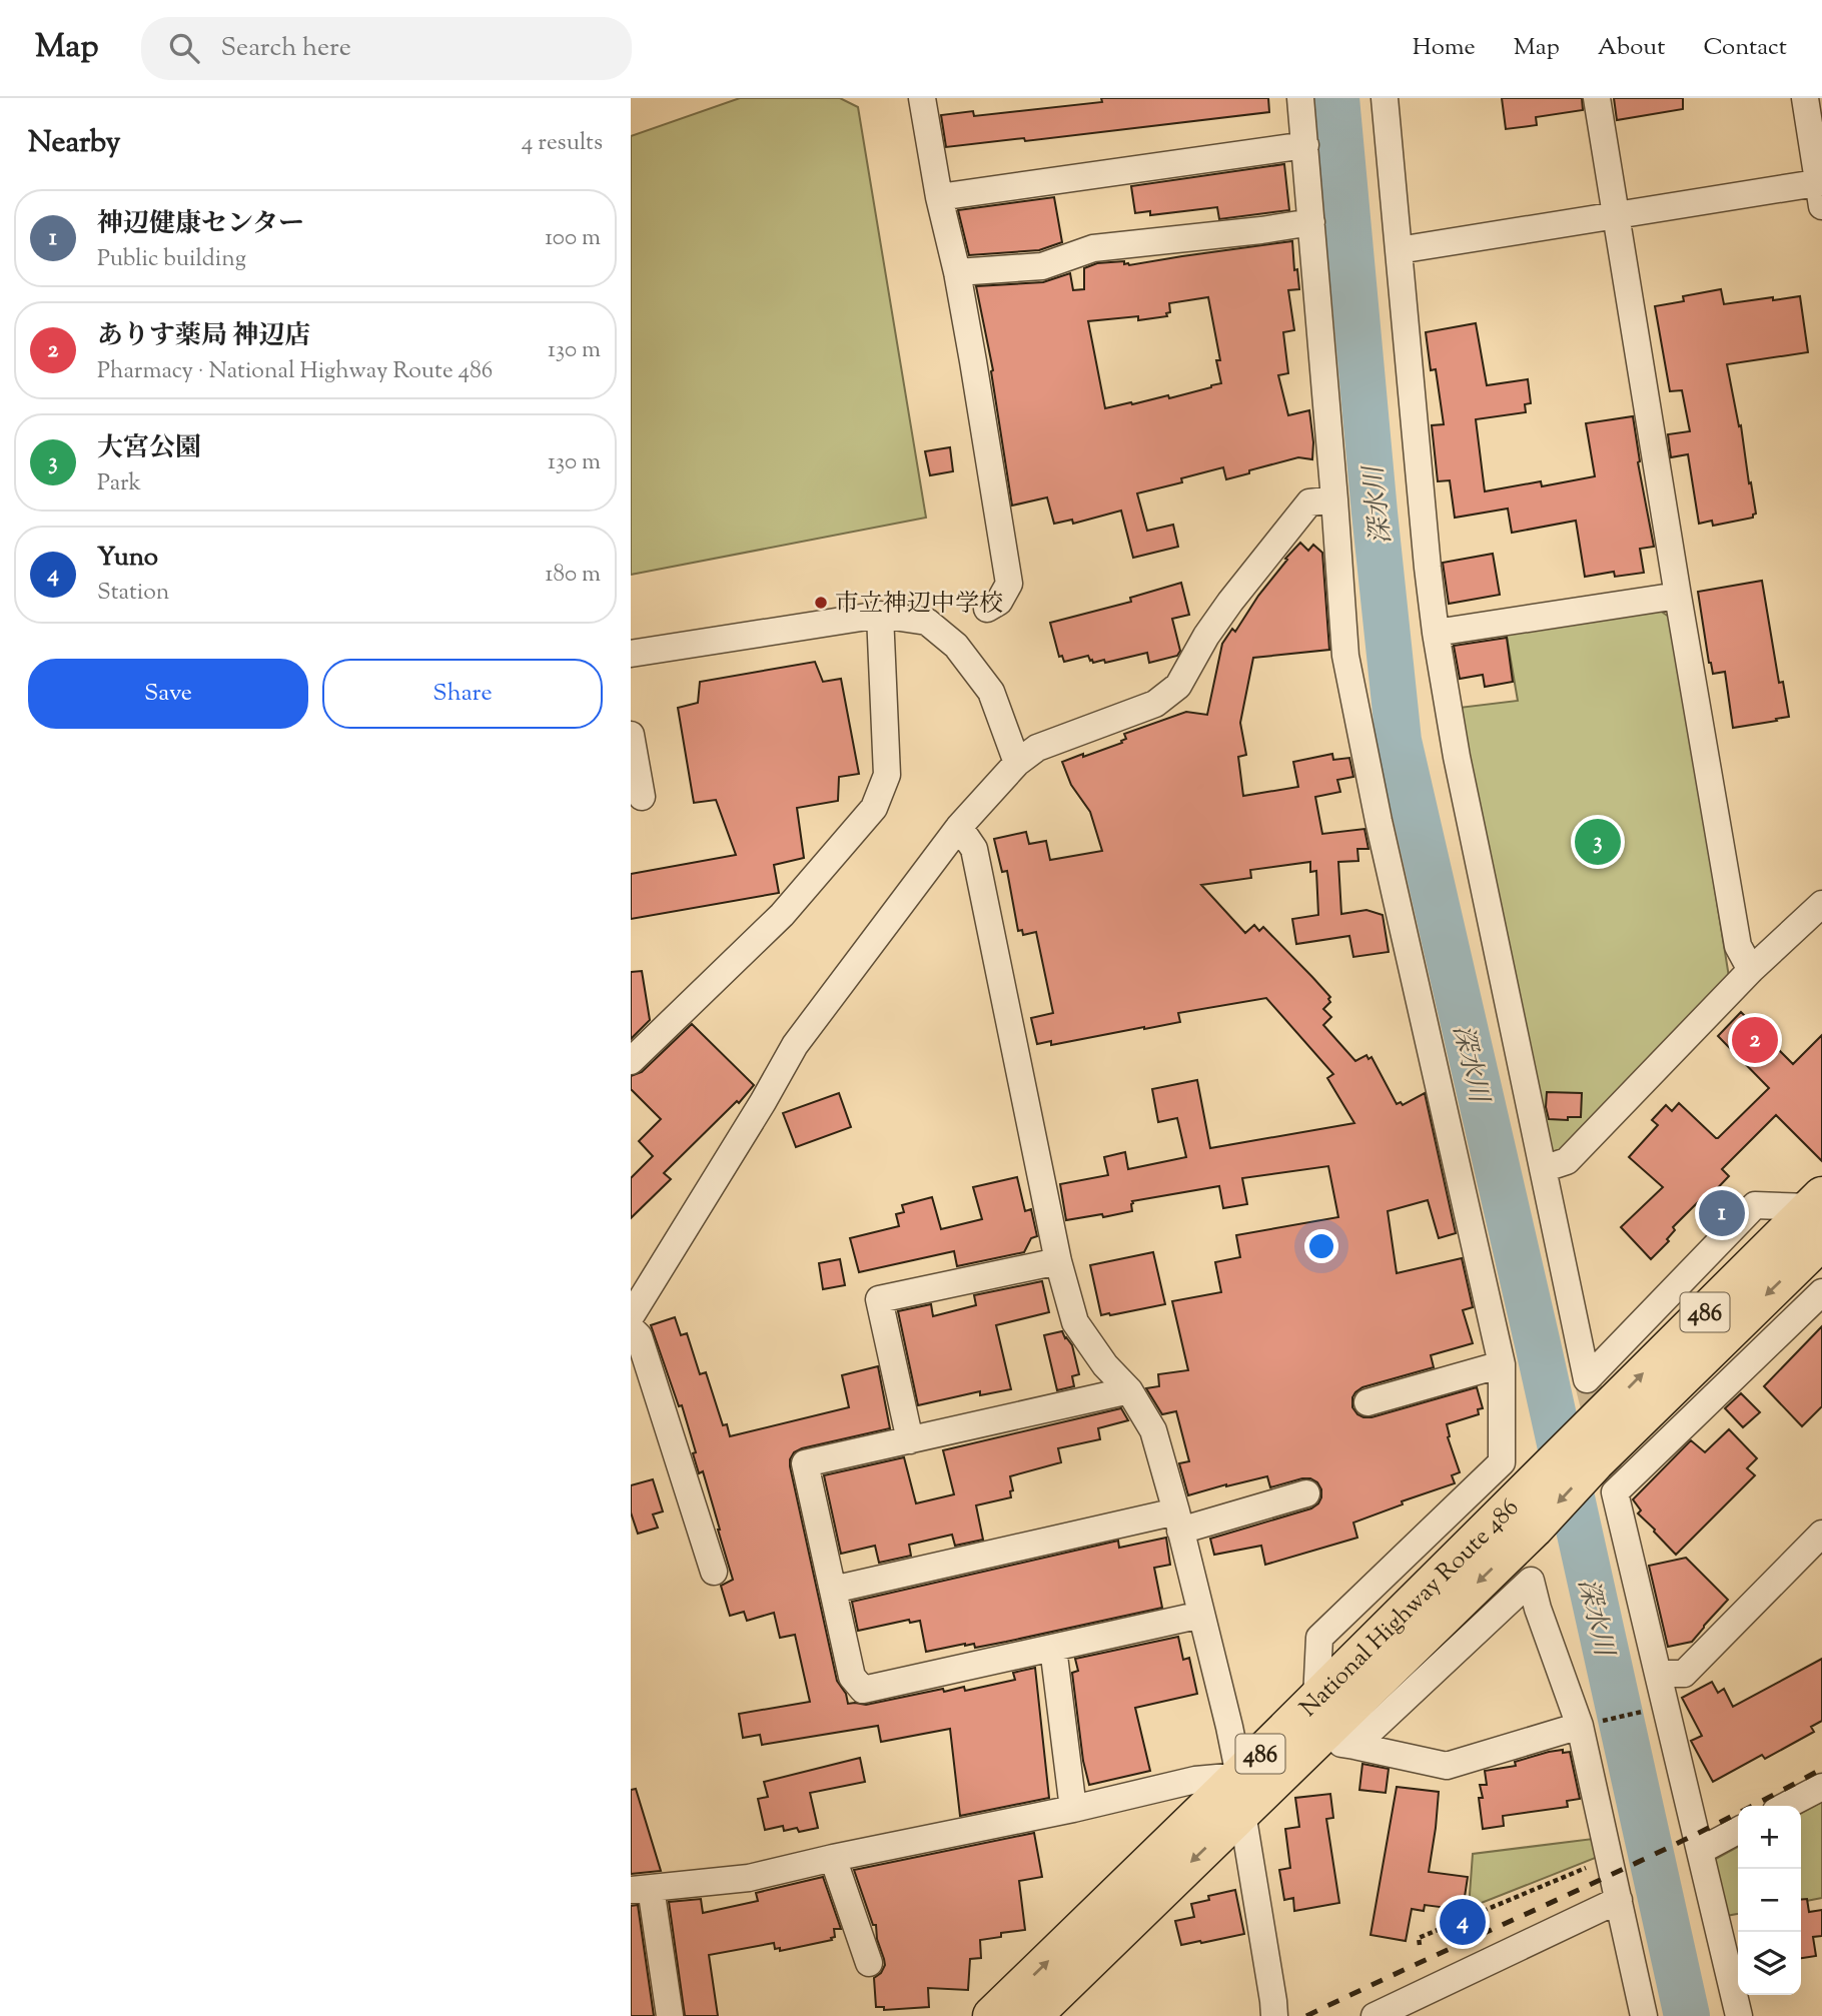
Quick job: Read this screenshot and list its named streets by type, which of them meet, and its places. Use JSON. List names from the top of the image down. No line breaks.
{"streets":{"highway":["486","National Highway Route 486"]},"water":["深水川"],"places":["市立神辺中学校"],"page":{"header":"Map","search":"Search here","nav":["Home","Map","About","Contact"],"heading":["Nearby","4 results"],"list":[{"mark":"1","name":"神辺健康センター","note":"Public building","value":"100 m"},{"mark":"2","name":"ありす薬局 神辺店","note":"Pharmacy · National Highway Route 486","value":"130 m"},{"mark":"3","name":"大宮公園","note":"Park","value":"130 m"},{"mark":"4","name":"Yuno","note":"Station","value":"180 m"}],"buttons":["Save","Share"],"pins":["3","2","1","4"],"map_buttons":["+","−"]}}
